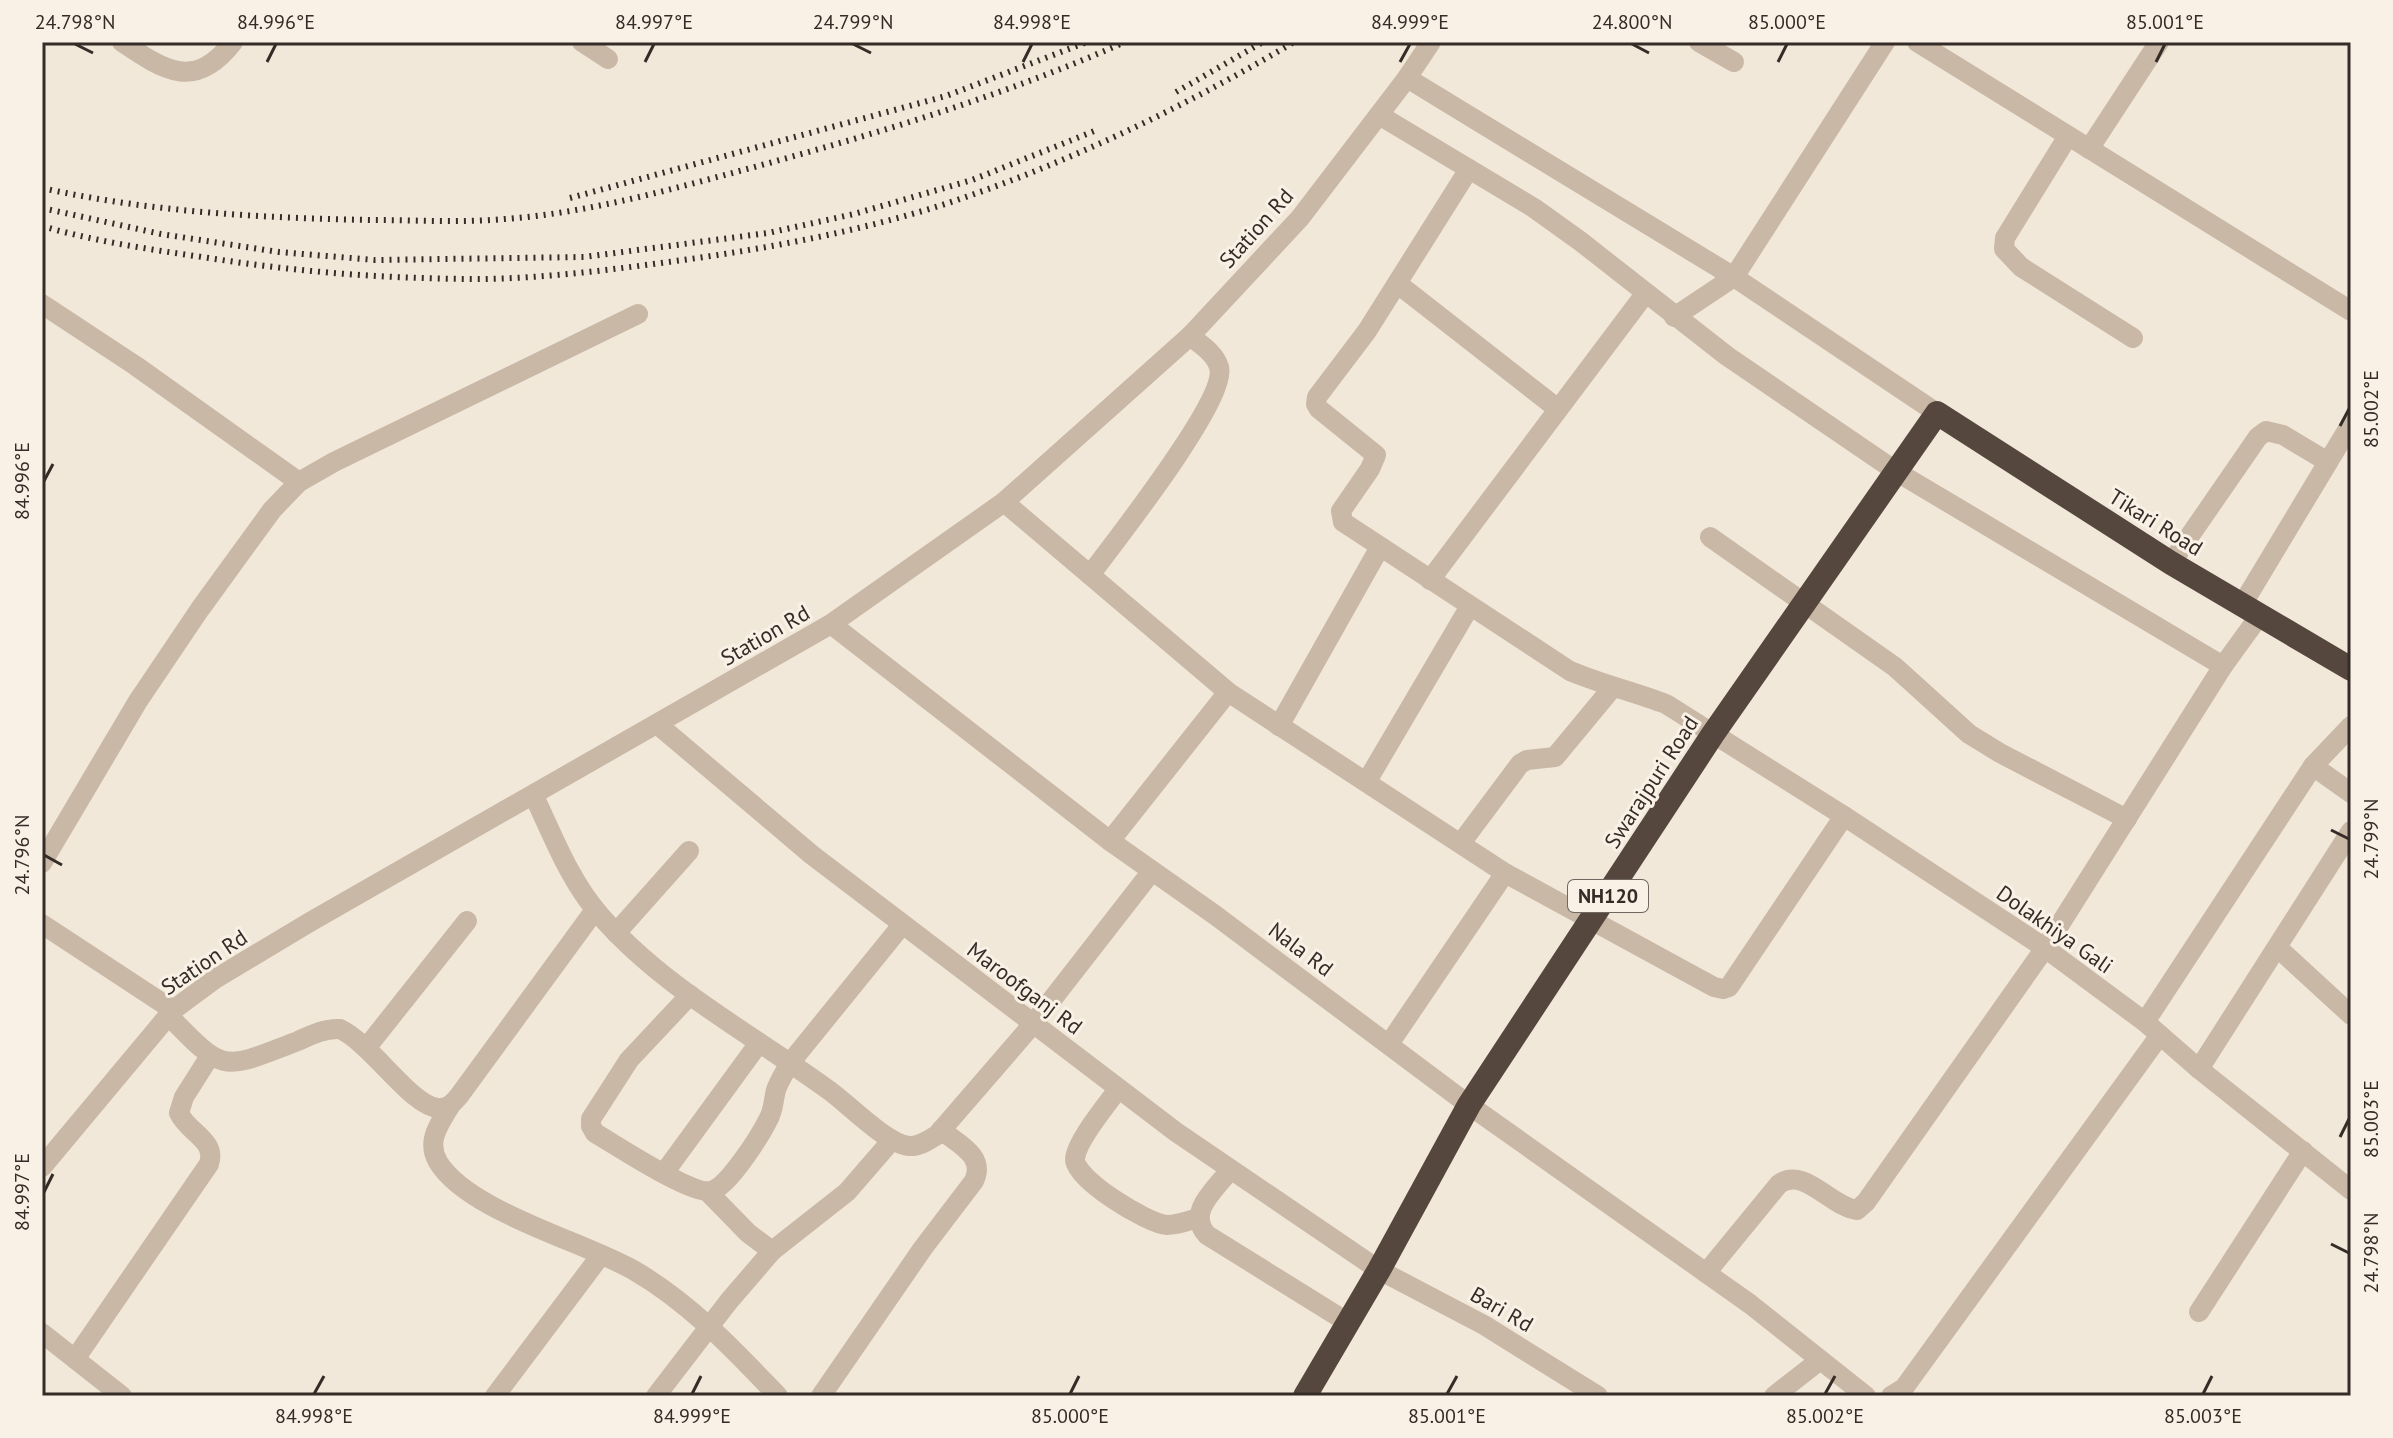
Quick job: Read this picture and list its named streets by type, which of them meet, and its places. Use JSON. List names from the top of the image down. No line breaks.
{"streets":{"highway":["Tikari Road","Swarajpuri Road","NH120"],"street":["Station Rd","Dolakhiya Gali","Nala Rd","Maroofganj Rd","Bari Rd"]},"crossings":[["Station Rd","Nala Rd"],["Station Rd","Maroofganj Rd"],["Tikari Road","Swarajpuri Road"],["Swarajpuri Road","Dolakhiya Gali"],["Swarajpuri Road","Nala Rd"],["Swarajpuri Road","Maroofganj Rd"],["Swarajpuri Road","Bari Rd"],["Maroofganj Rd","Bari Rd"]],"coordinates":["24.798°N","84.996°E","84.997°E","24.799°N","84.998°E","84.999°E","24.800°N","85.000°E","85.001°E","85.002°E","24.796°N","85.003°E"]}
